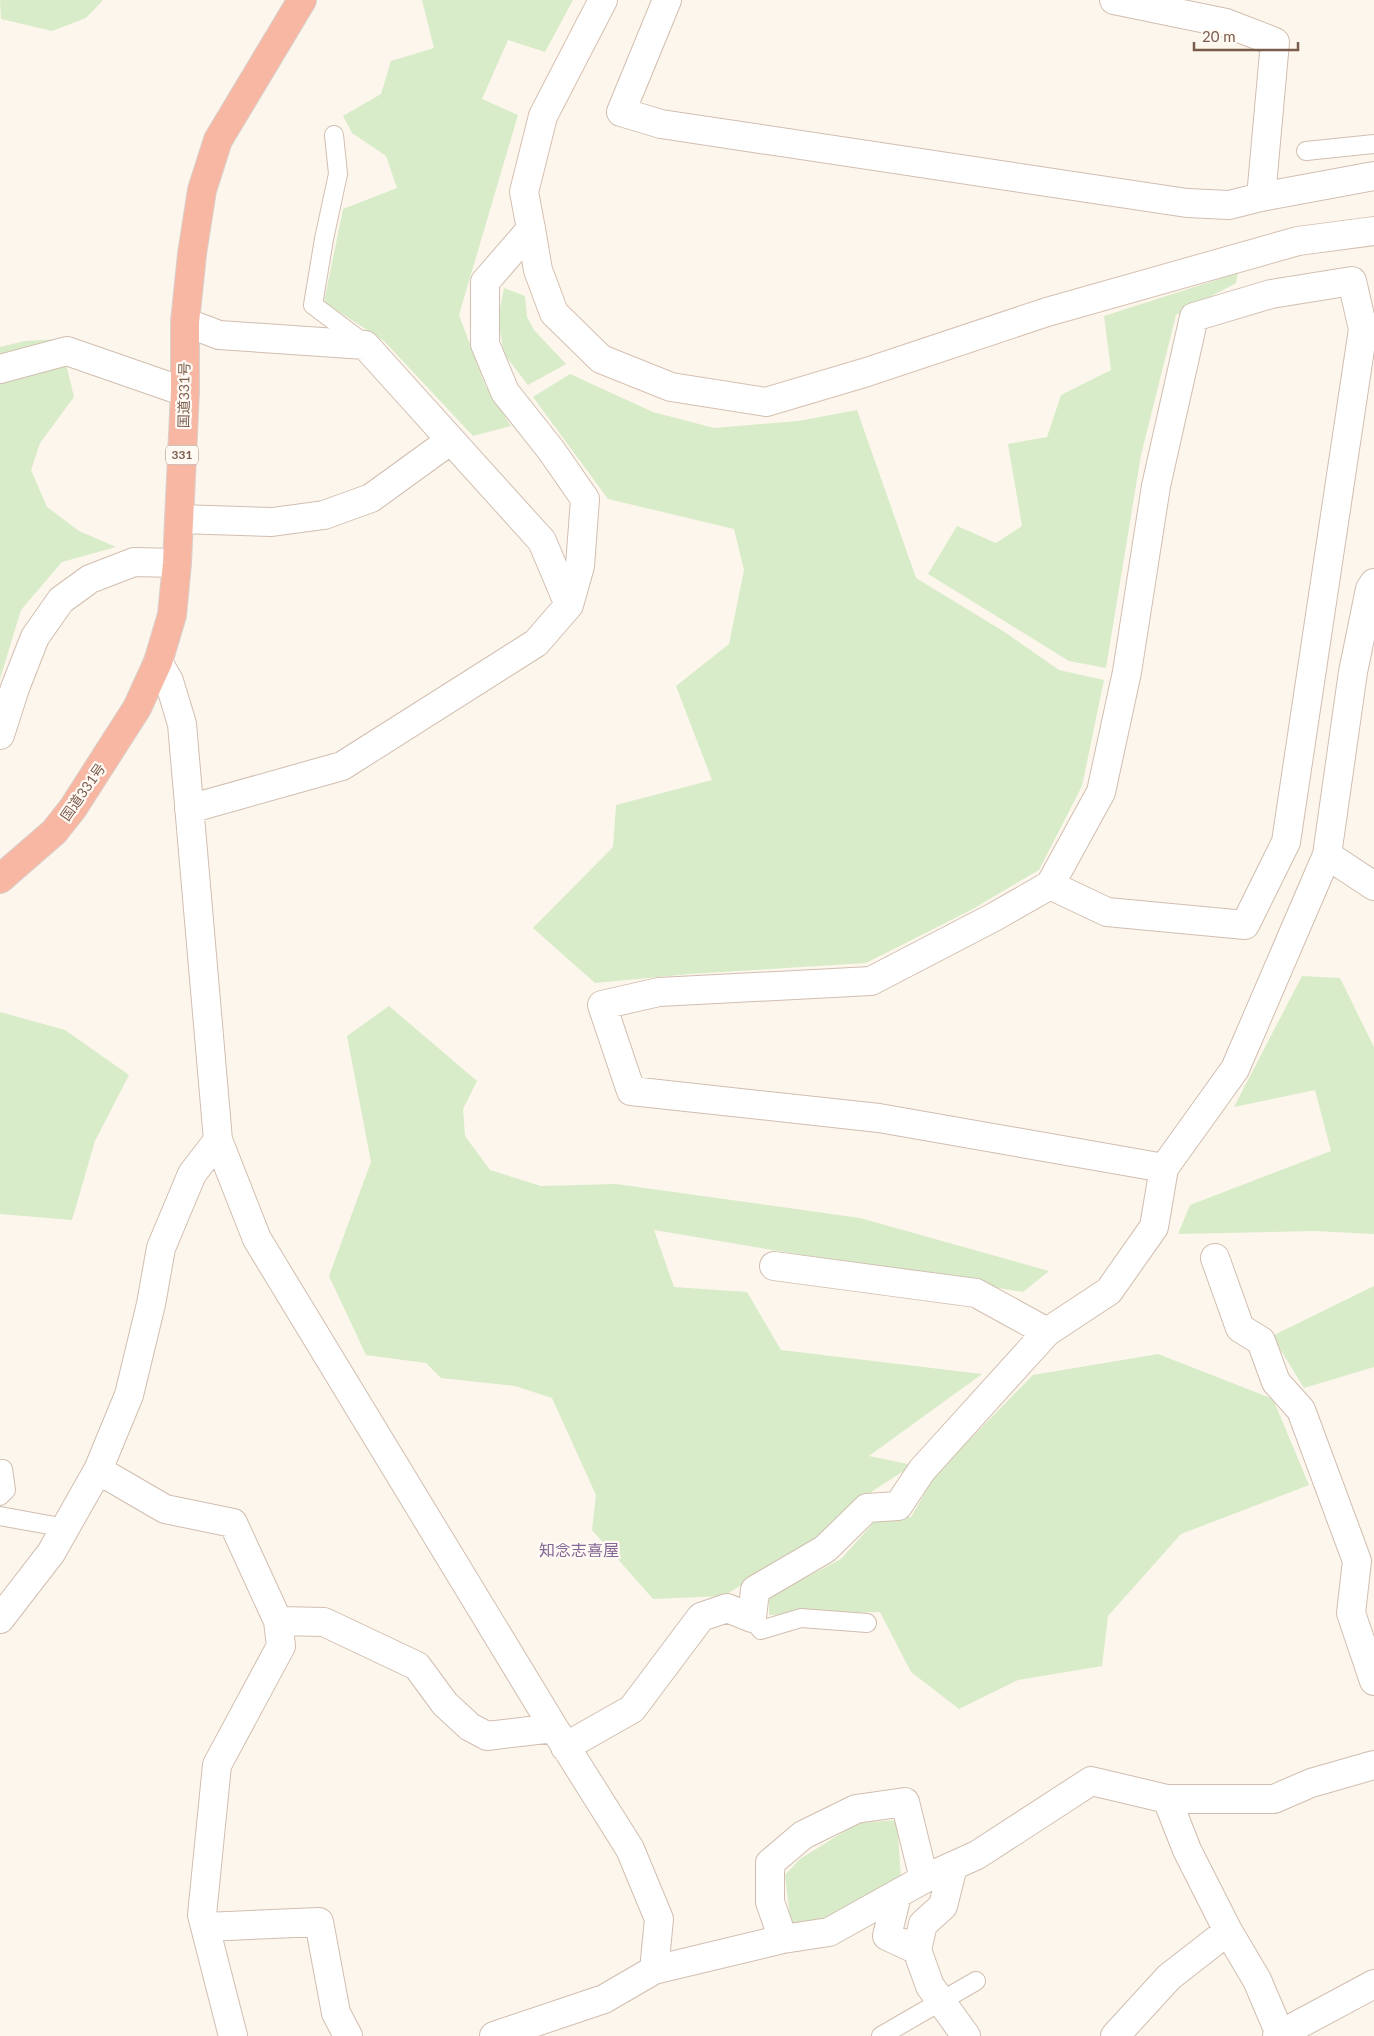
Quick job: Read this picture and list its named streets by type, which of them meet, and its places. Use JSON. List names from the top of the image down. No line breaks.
{"streets":{"highway":["国道331号","331"]},"districts":["知念志喜屋"],"scale_bar":"20 m"}
